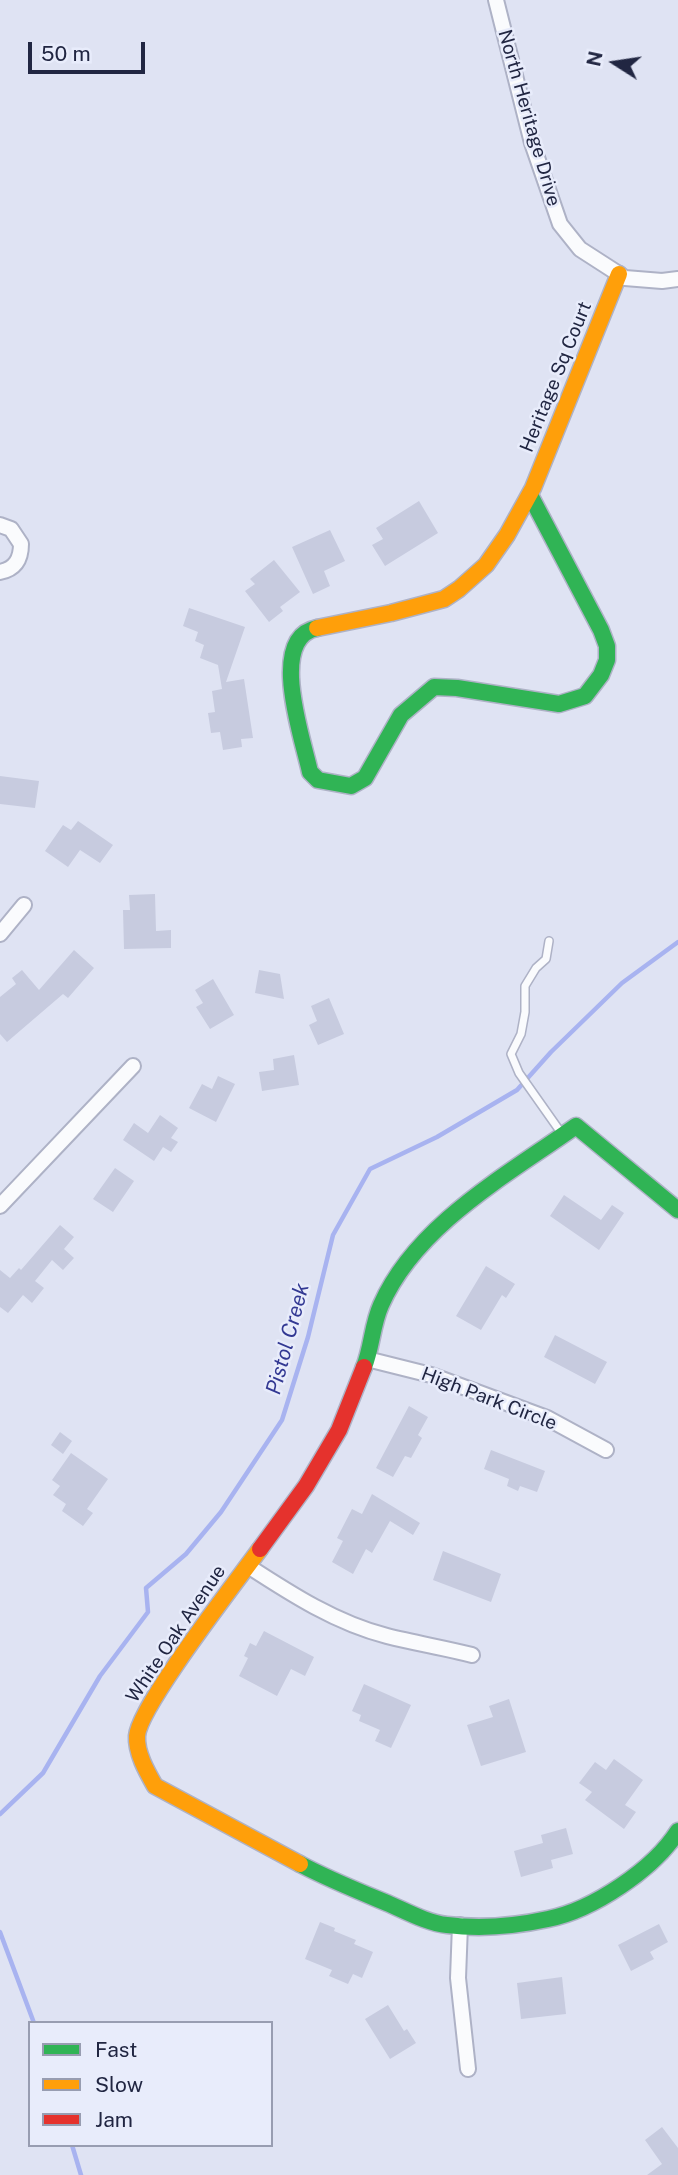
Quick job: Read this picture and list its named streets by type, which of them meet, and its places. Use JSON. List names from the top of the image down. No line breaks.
{"streets":{"street":["North Heritage Drive","Heritage Sq Court","High Park Circle","White Oak Avenue"]},"crossings":[["North Heritage Drive","Heritage Sq Court"],["High Park Circle","White Oak Avenue"]],"water":["Pistol Creek"],"legend":["Fast","Slow","Jam"],"scale_bar":"50 m","north":"left"}
